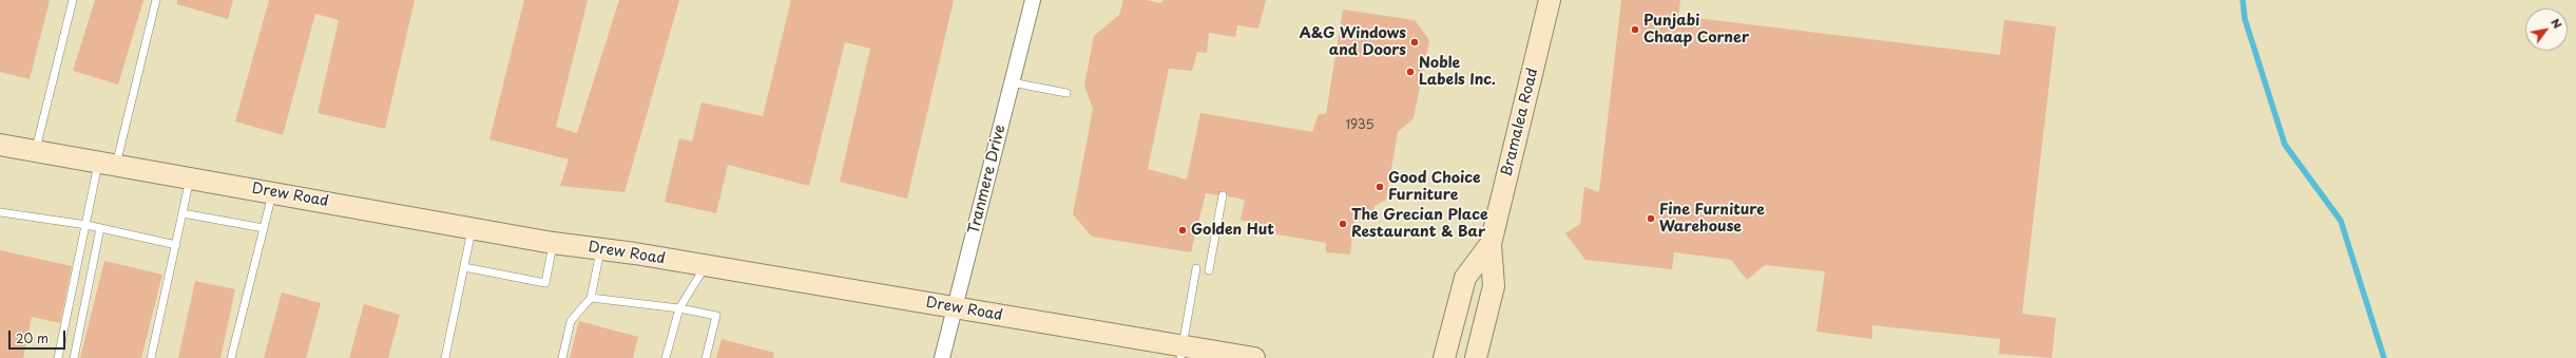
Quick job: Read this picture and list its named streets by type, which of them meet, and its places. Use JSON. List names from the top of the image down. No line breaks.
{"streets":{"street":["Bramalea Road","Tranmere Drive","Drew Road"]},"crossings":[["Tranmere Drive","Drew Road"]],"places":["Punjabi Chaap Corner","A&G Windows and Doors","Noble Labels Inc.","Good Choice Furniture","Fine Furniture Warehouse","The Grecian Place Restaurant & Bar","Golden Hut"],"house_numbers":["1935"],"scale_bar":"20 m","north":"top right"}
